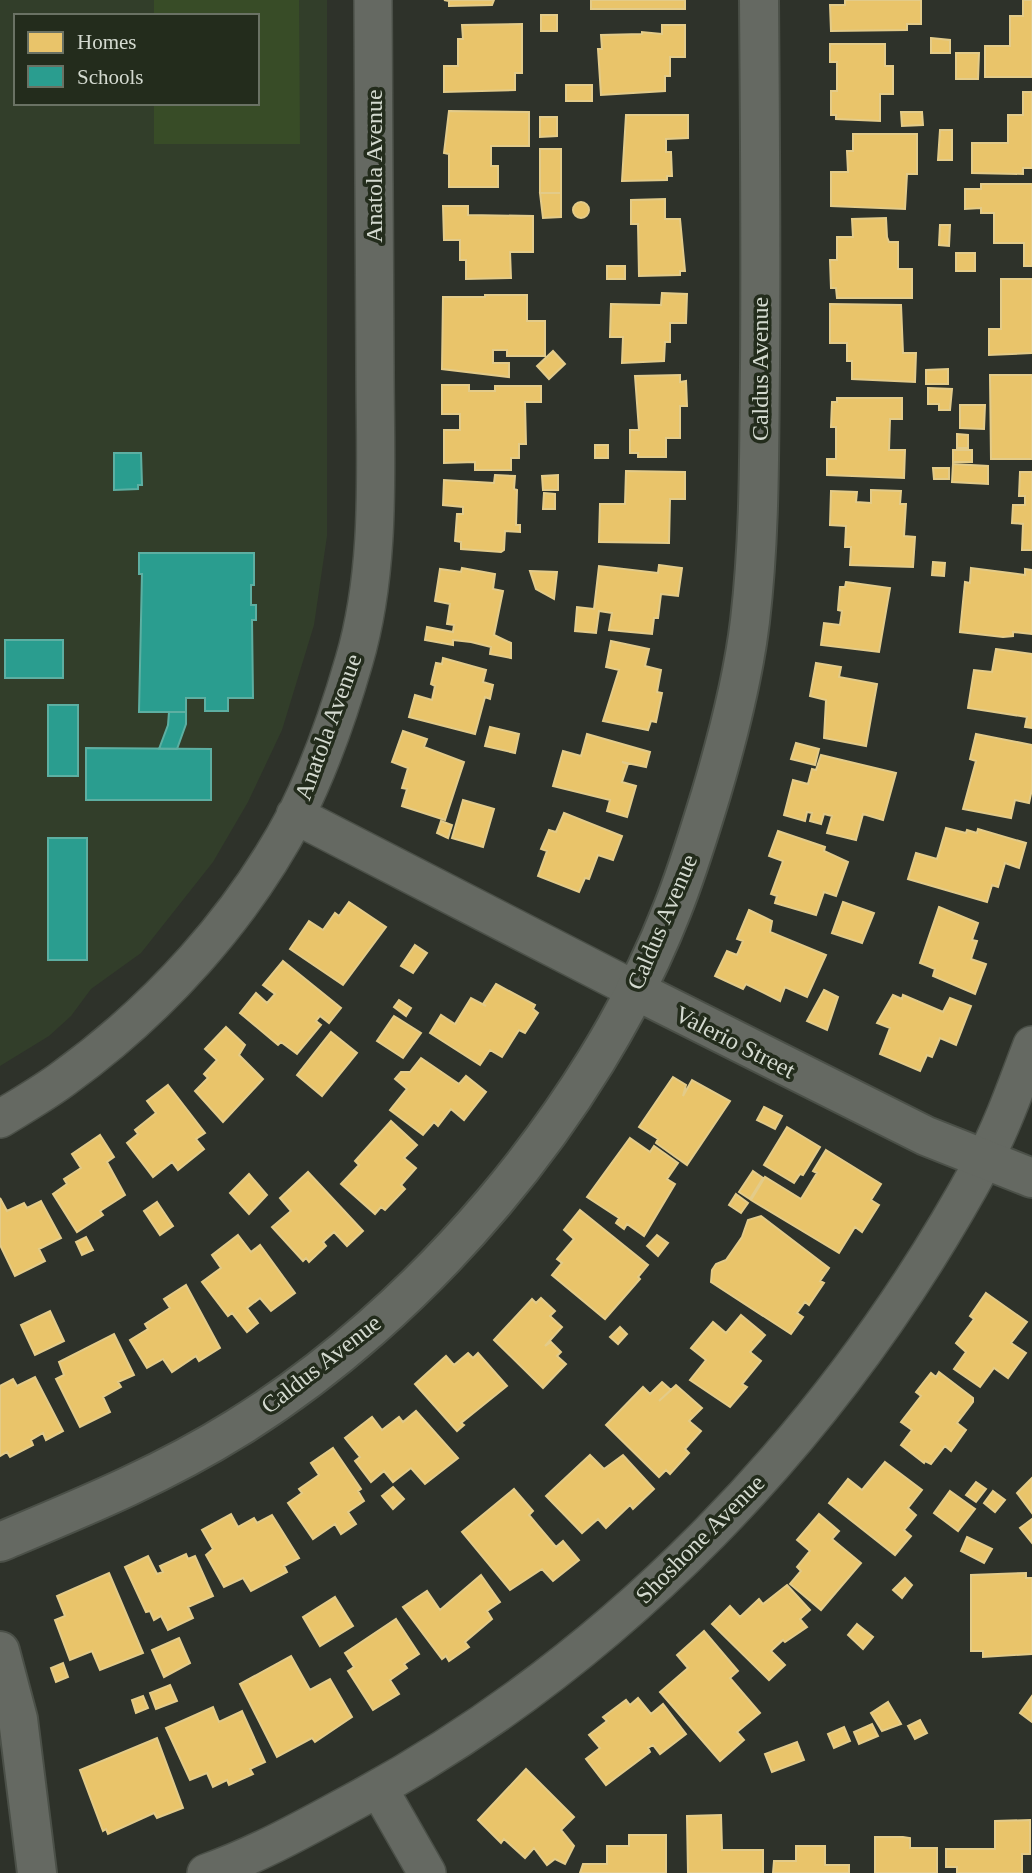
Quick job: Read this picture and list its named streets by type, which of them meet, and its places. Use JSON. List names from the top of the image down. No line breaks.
{"streets":{"street":["Anatola Avenue","Caldus Avenue","Valerio Street","Shoshone Avenue"]},"crossings":[["Anatola Avenue","Valerio Street"],["Caldus Avenue","Valerio Street"],["Valerio Street","Shoshone Avenue"]],"legend":["Homes","Schools"]}
